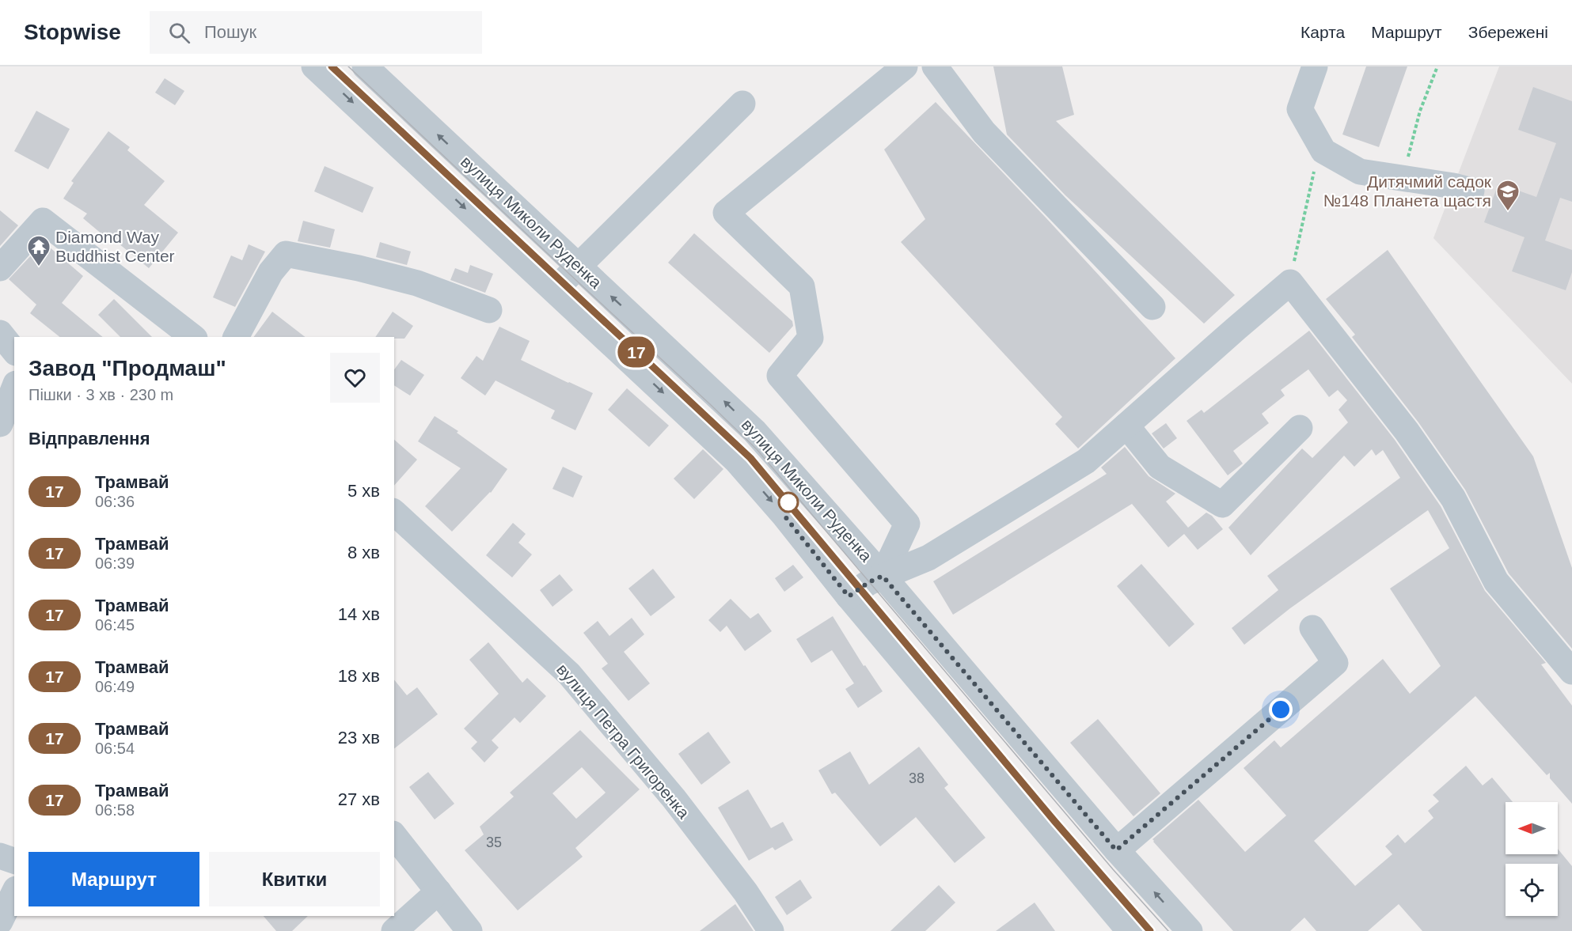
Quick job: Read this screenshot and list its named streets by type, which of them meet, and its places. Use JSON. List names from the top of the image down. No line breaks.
{"streets":{"street":["вулиця Миколи Руденка","вулиця Петра Григоренка"]},"places":{"school or university":["Дитячмий садок №148 Планета щастя"],"temple":["Diamond Way Buddhist Center"]},"lines":["tram line 17"],"house_numbers":["38","35"],"north":"left","page":{"header":"Stopwise","search":"Пошук","nav":["Карта","Маршрут","Збережені"],"on_map":"17","heading":[["Завод \"Продмаш\"","Пішки · 3 хв · 230 m"],"Відправлення"],"list":[{"mark":"17","name":"Трамвай","note":"06:36","value":"5 хв"},{"mark":"17","name":"Трамвай","note":"06:39","value":"8 хв"},{"mark":"17","name":"Трамвай","note":"06:45","value":"14 хв"},{"mark":"17","name":"Трамвай","note":"06:49","value":"18 хв"},{"mark":"17","name":"Трамвай","note":"06:54","value":"23 хв"},{"mark":"17","name":"Трамвай","note":"06:58","value":"27 хв"}],"buttons":["Маршрут","Квитки"]}}
